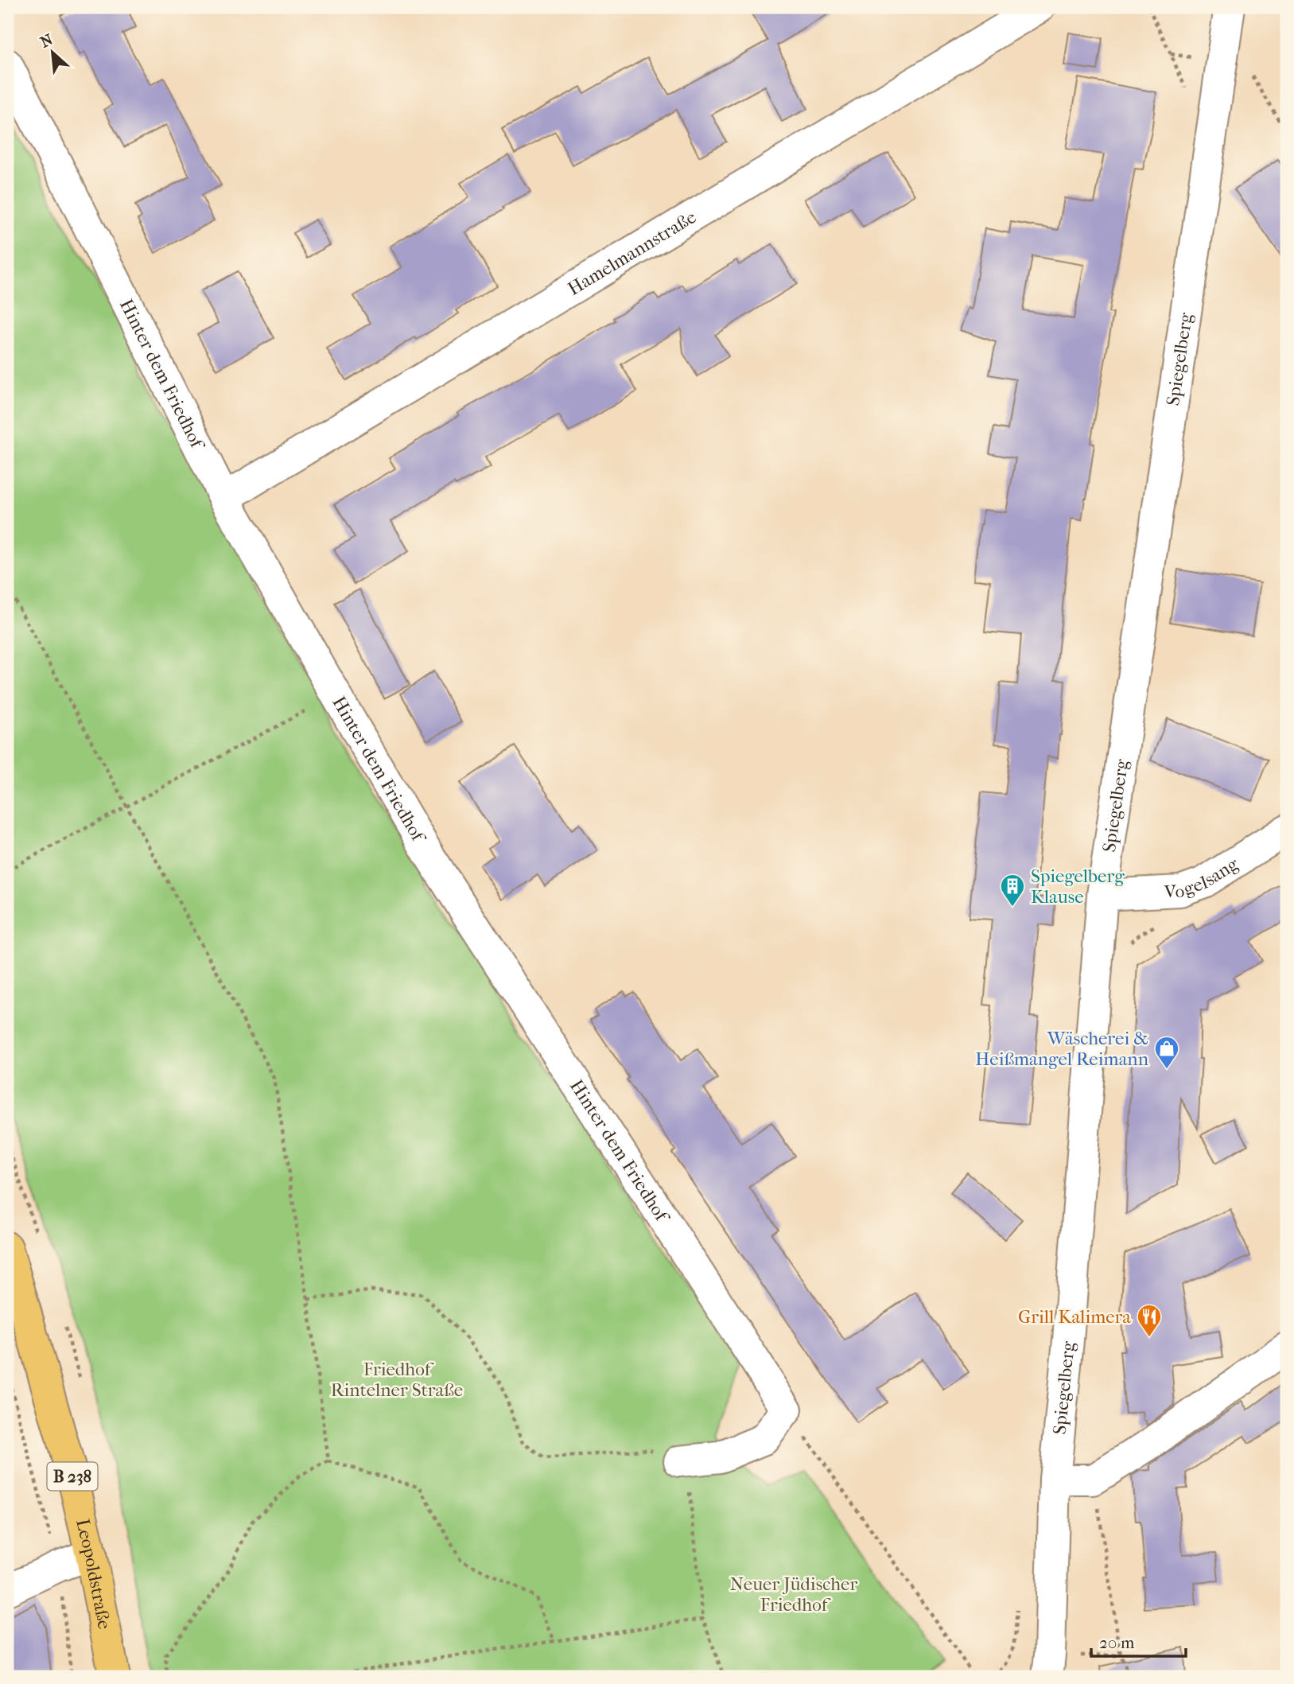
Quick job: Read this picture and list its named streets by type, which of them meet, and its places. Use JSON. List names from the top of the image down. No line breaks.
{"streets":{"main road":["B 238","Leopoldstraße"],"street":["Hamelmannstraße","Spiegelberg","Hinter dem Friedhof","Vogelsang"]},"crossings":[["Hamelmannstraße","Hinter dem Friedhof"],["Spiegelberg","Vogelsang"]],"parks":["Friedhof Rintelner Straße","Neuer Jüdischer Friedhof"],"places":{"building":["Spiegelberg Klause"],"shop":["Wäscherei & Heißmangel Reimann"],"restaurant":["Grill Kalimera"]},"scale_bar":"20 m","north":"top left"}
